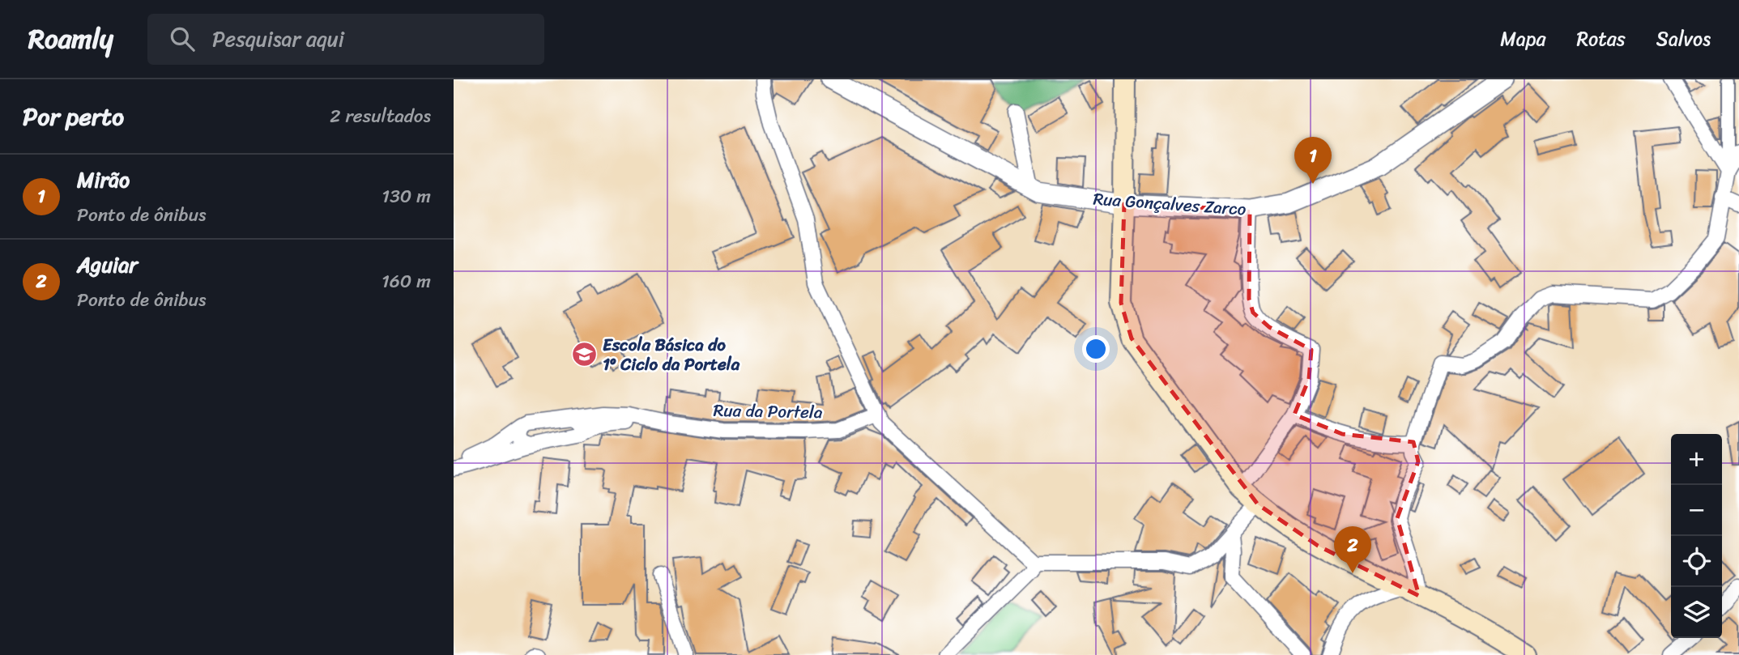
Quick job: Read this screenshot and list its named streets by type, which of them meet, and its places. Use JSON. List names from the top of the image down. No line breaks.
{"streets":{"street":["Rua Gonçalves Zarco","Rua da Portela"]},"places":{"school or university":["Escola Básica do 1º Ciclo da Portela"]},"page":{"header":"Roamly","search":"Pesquisar aqui","nav":["Mapa","Rotas","Salvos"],"heading":["Por perto","2 resultados"],"pins":["1","2"],"list":[{"mark":"1","name":"Mirão","note":"Ponto de ônibus","value":"130 m"},{"mark":"2","name":"Aguiar","note":"Ponto de ônibus","value":"160 m"}],"map_buttons":["+","−"]}}
